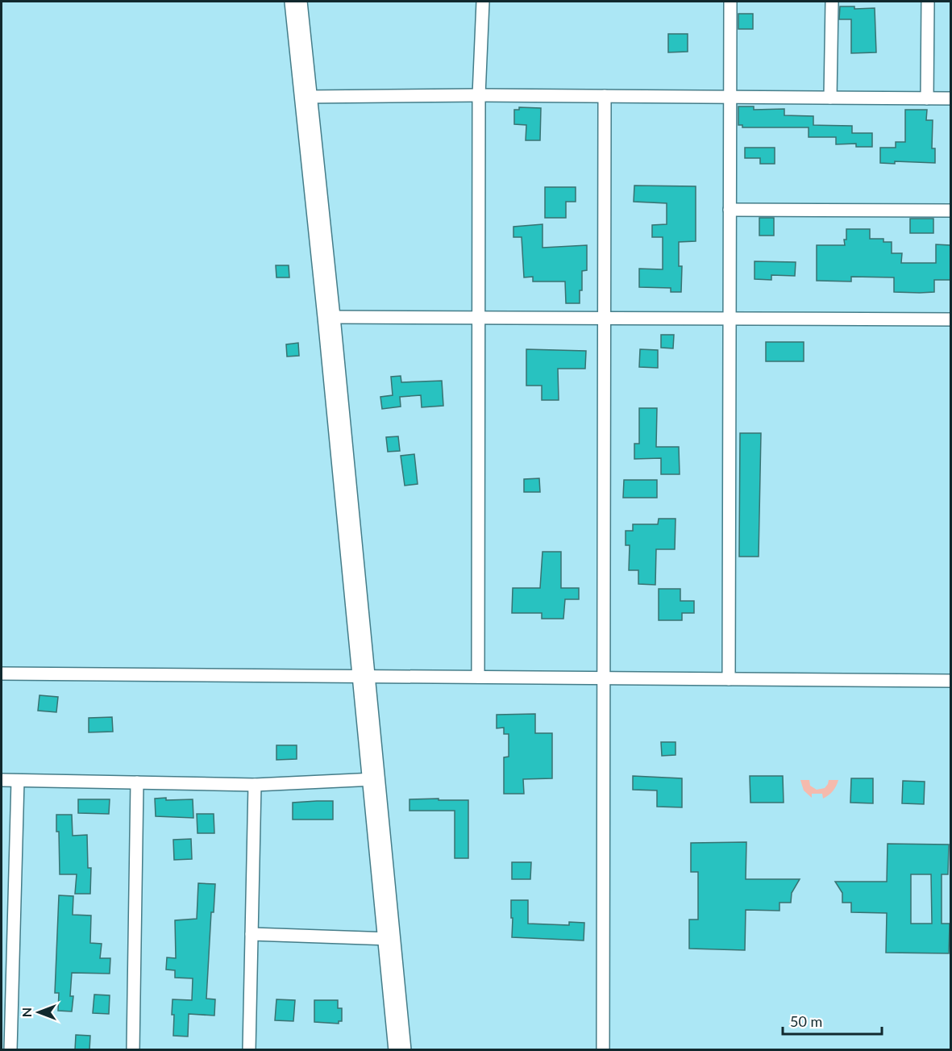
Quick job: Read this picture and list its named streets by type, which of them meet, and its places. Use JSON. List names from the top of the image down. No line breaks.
{"scale_bar":"50 m","north":"left"}
